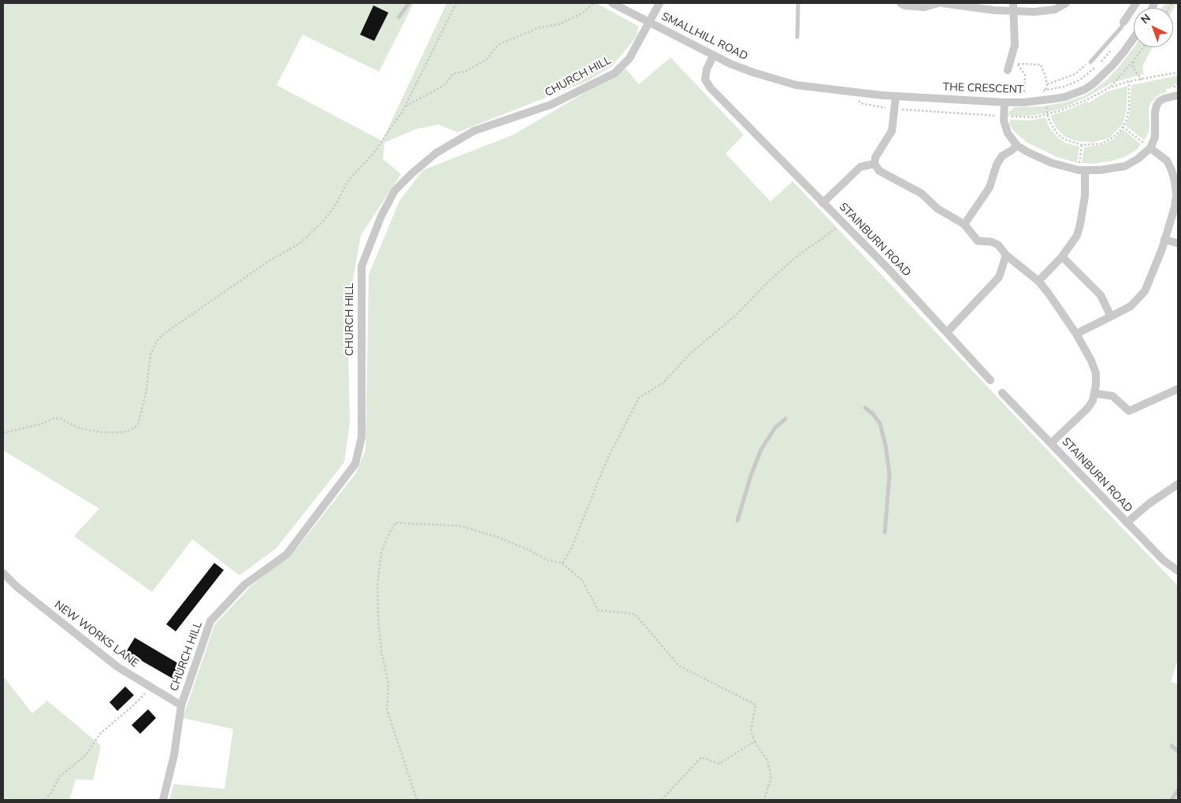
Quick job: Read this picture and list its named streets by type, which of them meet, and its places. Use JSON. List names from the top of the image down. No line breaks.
{"streets":{"street":["SMALLHILL ROAD","CHURCH HILL","THE CRESCENT","STAINBURN ROAD","NEW WORKS LANE"]},"crossings":[["SMALLHILL ROAD","CHURCH HILL"],["SMALLHILL ROAD","THE CRESCENT"],["SMALLHILL ROAD","STAINBURN ROAD"],["CHURCH HILL","NEW WORKS LANE"]],"north":"top left"}
